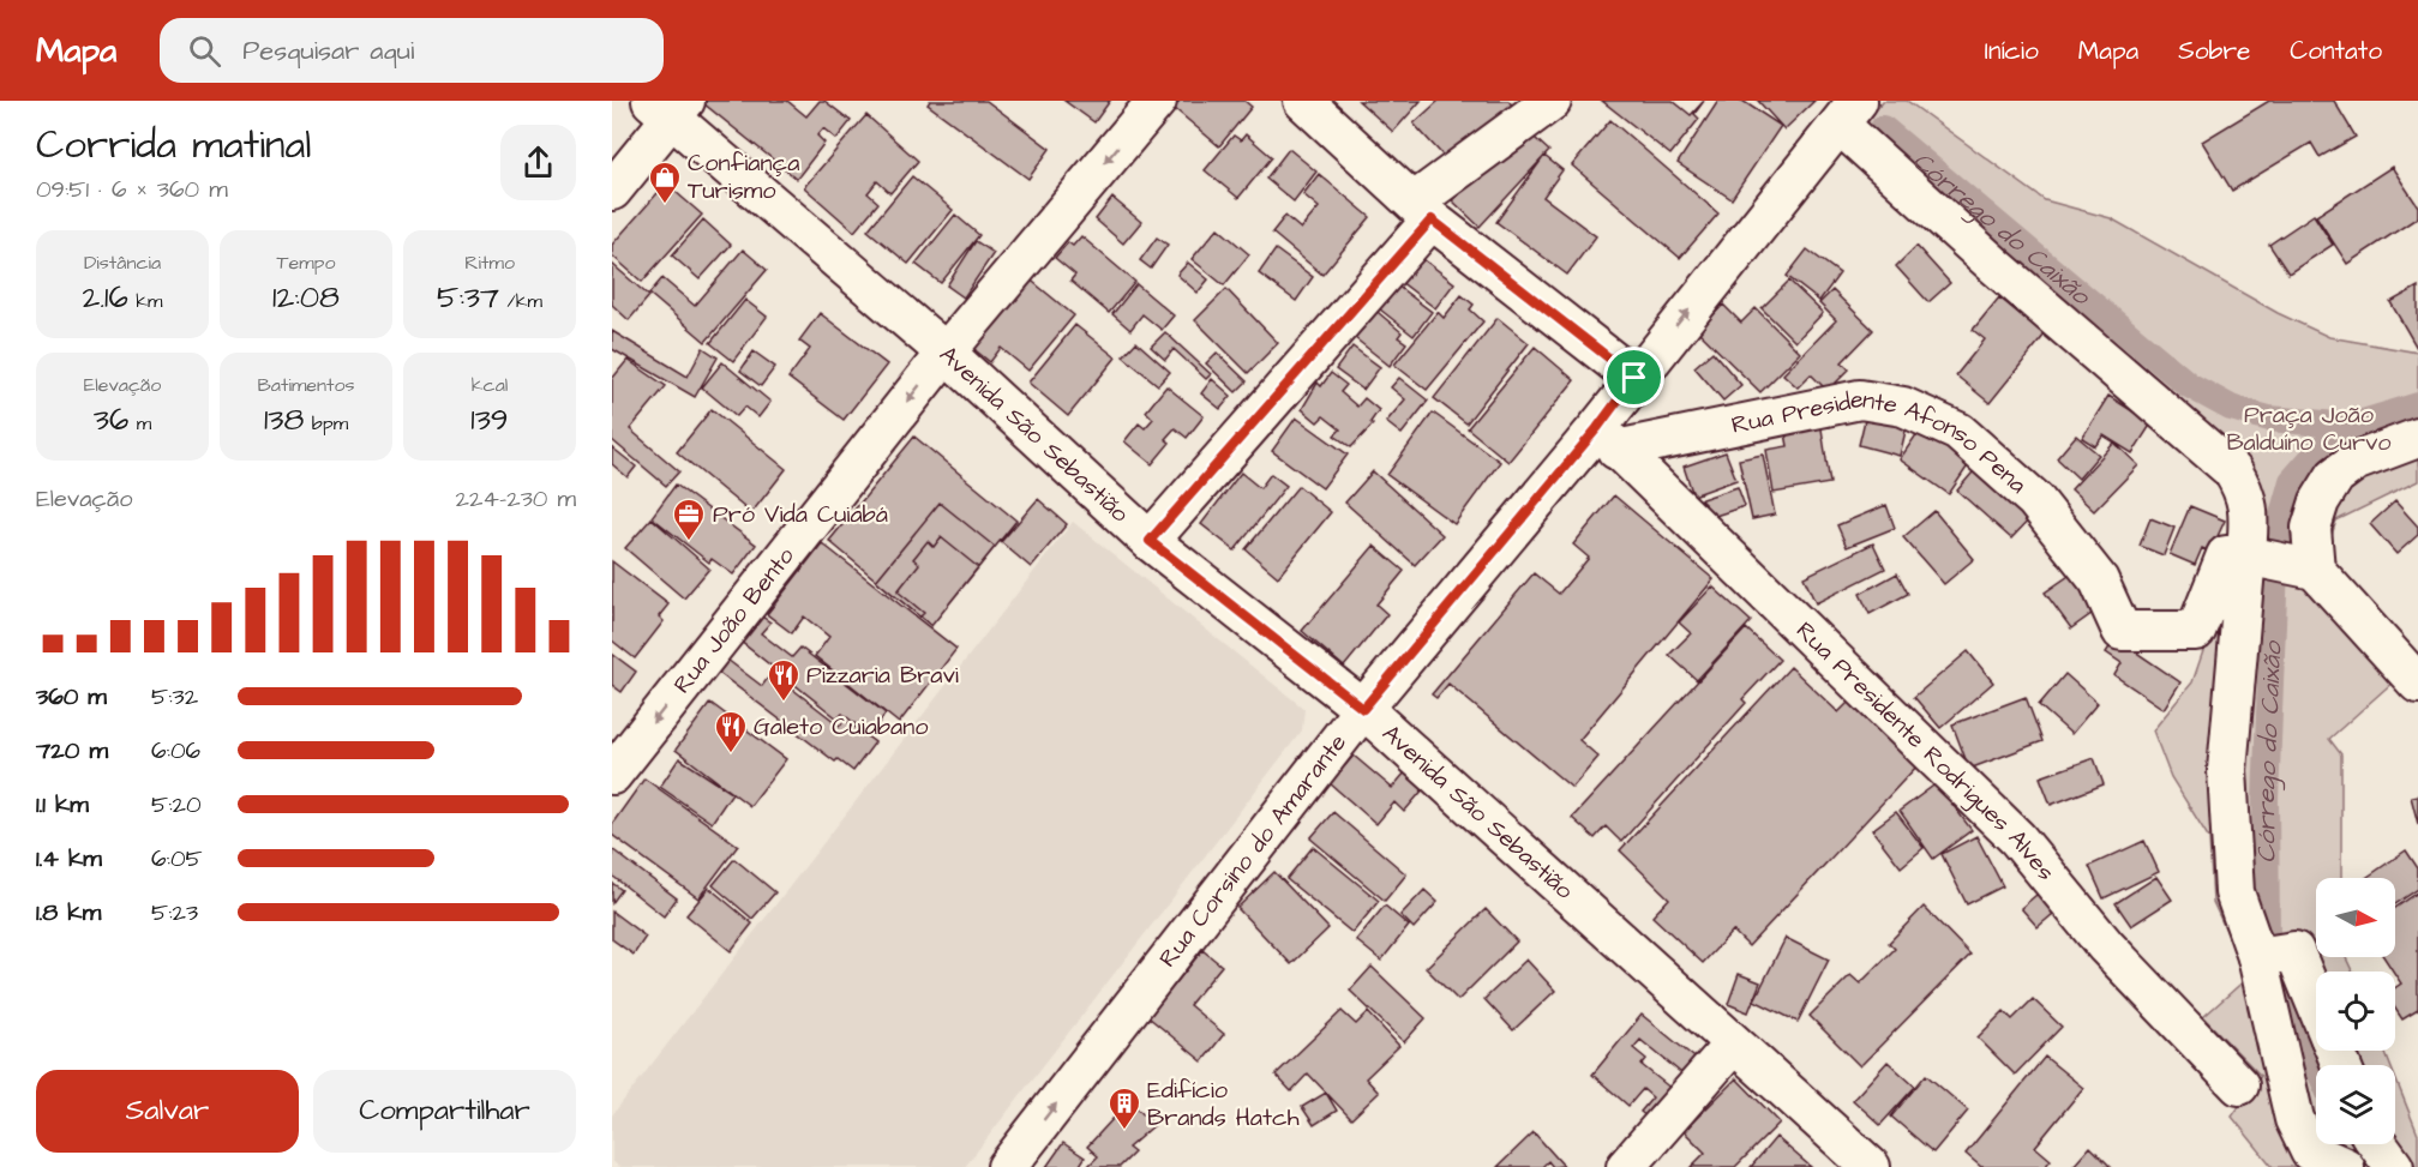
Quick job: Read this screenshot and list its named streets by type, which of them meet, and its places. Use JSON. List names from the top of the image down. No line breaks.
{"streets":{"street":["Avenida São Sebastião","Rua Presidente Afonso Pena","Rua João Bento","Rua Presidente Rodrigues Alves","Rua Corsino do Amarante"]},"crossings":[["Avenida São Sebastião","Rua João Bento"],["Avenida São Sebastião","Rua Corsino do Amarante"],["Rua Presidente Afonso Pena","Rua Presidente Rodrigues Alves"],["Rua Presidente Afonso Pena","Rua Corsino do Amarante"],["Rua Presidente Rodrigues Alves","Rua Corsino do Amarante"]],"one_way":["Rua Corsino do Amarante"],"water":["Córrego do Caixão"],"parks":["Praça João Balduíno Curvo"],"places":{"shop":["Confiança Turismo"],"office":["Pró Vida Cuiabá"],"restaurant":["Pizzaria Bravi","Galeto Cuiabano"],"building":["Edifício Brands Hatch"]},"north":"right","page":{"header":"Mapa","search":"Pesquisar aqui","nav":["Início","Mapa","Sobre","Contato"],"heading":["Corrida matinal","09:51 · 6 × 360 m"],"stats":[["Distância","2.16 km"],["Tempo","12:08"],["Ritmo","5:37 /km"],["Elevação","36 m"],["Batimentos","138 bpm"],["kcal","139"]],"chart":["Elevação","224–230 m"],"list":[{"name":"360 m","note":"5:32"},{"name":"720 m","note":"6:06"},{"name":"1.1 km","note":"5:20"},{"name":"1.4 km","note":"6:05"},{"name":"1.8 km","note":"5:23"}],"buttons":["Salvar","Compartilhar"]}}
